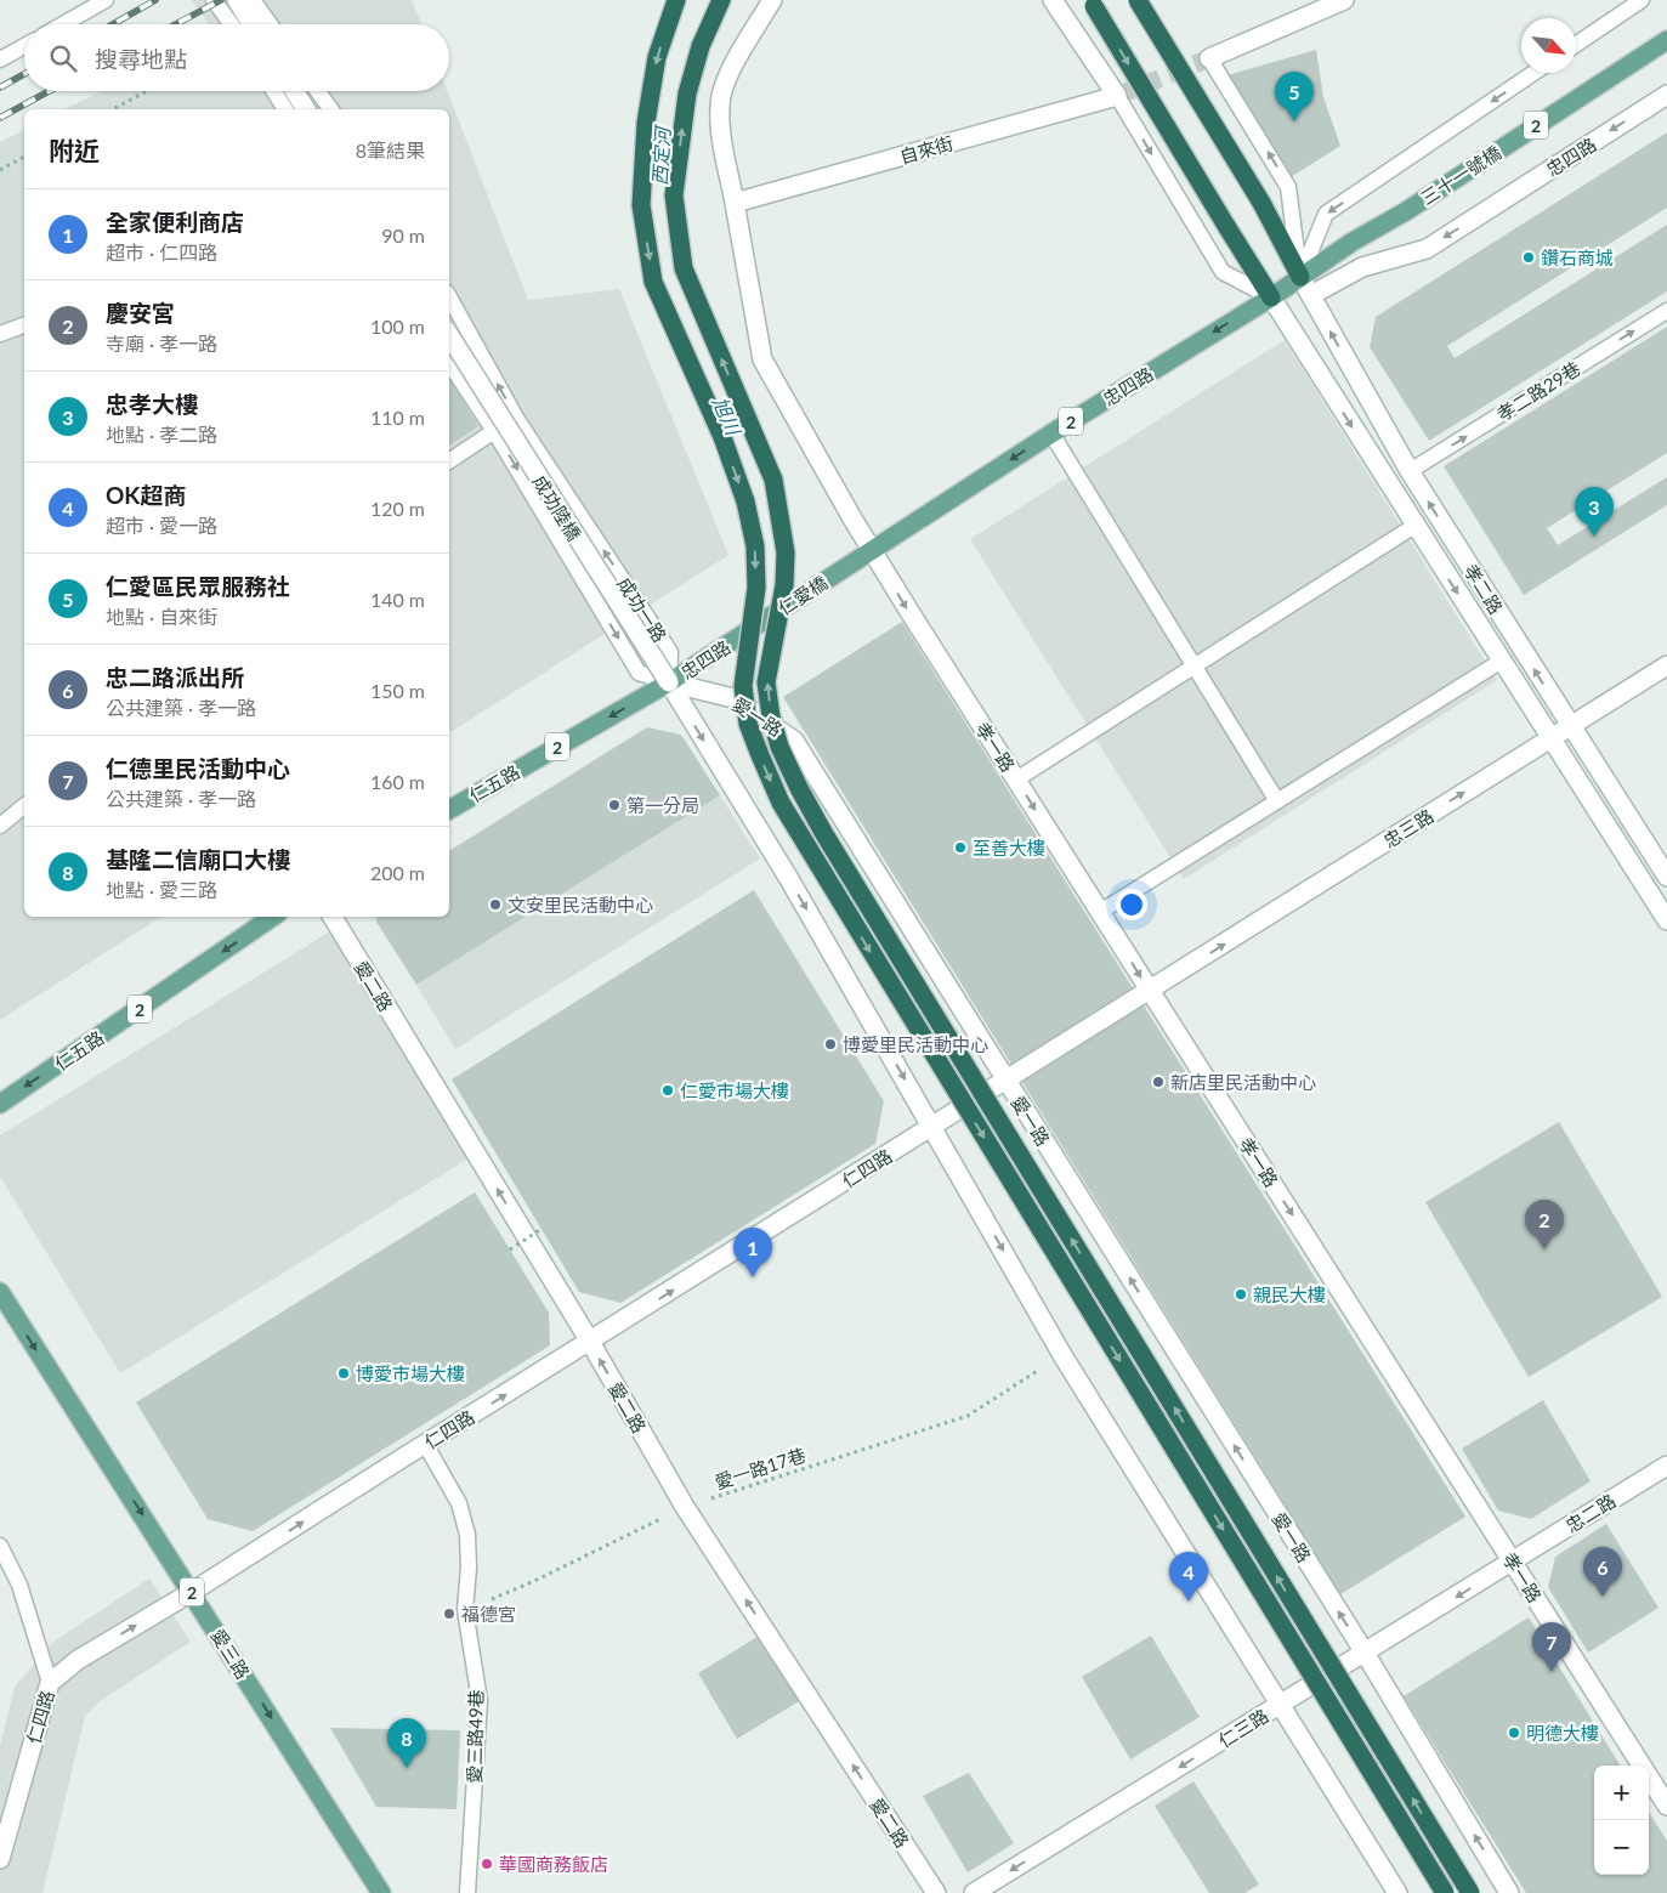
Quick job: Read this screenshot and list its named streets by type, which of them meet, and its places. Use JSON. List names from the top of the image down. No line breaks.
{"streets":{"main road":["2","忠四路","三十一號橋","仁愛橋","仁五路","愛三路"],"street":["自來街","成功陸橋","孝二路","愛一路","孝一路","忠三路","愛二路","仁四路","忠二路","仁三路"],"lane":["孝二路29巷","成功一路","愛三路49巷"],"path":["愛一路17巷"]},"crossings":[["自來街","孝一路"],["忠四路","三十一號橋"],["忠四路","成功陸橋"],["忠四路","孝二路"],["忠四路","仁愛橋"],["忠四路","成功一路"],["忠四路","愛一路"],["忠四路","孝一路"],["忠四路","仁五路"],["孝二路29巷","孝二路"],["成功陸橋","成功一路"],["成功陸橋","愛一路"],["成功陸橋","仁五路"],["孝二路","忠三路"],["仁愛橋","孝一路"],["成功一路","愛一路"],["成功一路","仁五路"],["愛一路","仁五路"],["愛一路","忠三路"],["愛一路","仁四路"],["愛一路","仁三路"],["孝一路","忠三路"],["孝一路","忠二路"],["孝一路","仁三路"],["忠三路","仁四路"],["愛二路","仁四路"],["愛二路","愛一路17巷"],["仁四路","愛三路"],["仁四路","愛三路49巷"],["愛一路17巷","愛三路49巷"],["忠二路","仁三路"]],"one_way":["忠四路","孝二路29巷","孝一路","仁五路","忠三路","愛二路","仁四路","愛三路","仁三路"],"water":["西定河","旭川"],"places":["鑽石商城","第一分局","至善大樓","文安里民活動中心","博愛里民活動中心","新店里民活動中心","仁愛市場大樓","親民大樓","博愛市場大樓","福德宮","明德大樓","華國商務飯店"],"north":"bottom right","page":{"search":"搜尋地點","pins":["5","3","2","1","6","4","7","8"],"heading":["附近","8筆結果"],"list":[{"mark":"1","name":"全家便利商店","note":"超市 · 仁四路","value":"90 m"},{"mark":"2","name":"慶安宮","note":"寺廟 · 孝一路","value":"100 m"},{"mark":"3","name":"忠孝大樓","note":"地點 · 孝二路","value":"110 m"},{"mark":"4","name":"OK超商","note":"超市 · 愛一路","value":"120 m"},{"mark":"5","name":"仁愛區民眾服務社","note":"地點 · 自來街","value":"140 m"},{"mark":"6","name":"忠二路派出所","note":"公共建築 · 孝一路","value":"150 m"},{"mark":"7","name":"仁德里民活動中心","note":"公共建築 · 孝一路","value":"160 m"},{"mark":"8","name":"基隆二信廟口大樓","note":"地點 · 愛三路","value":"200 m"}],"map_buttons":["+","−"]}}
